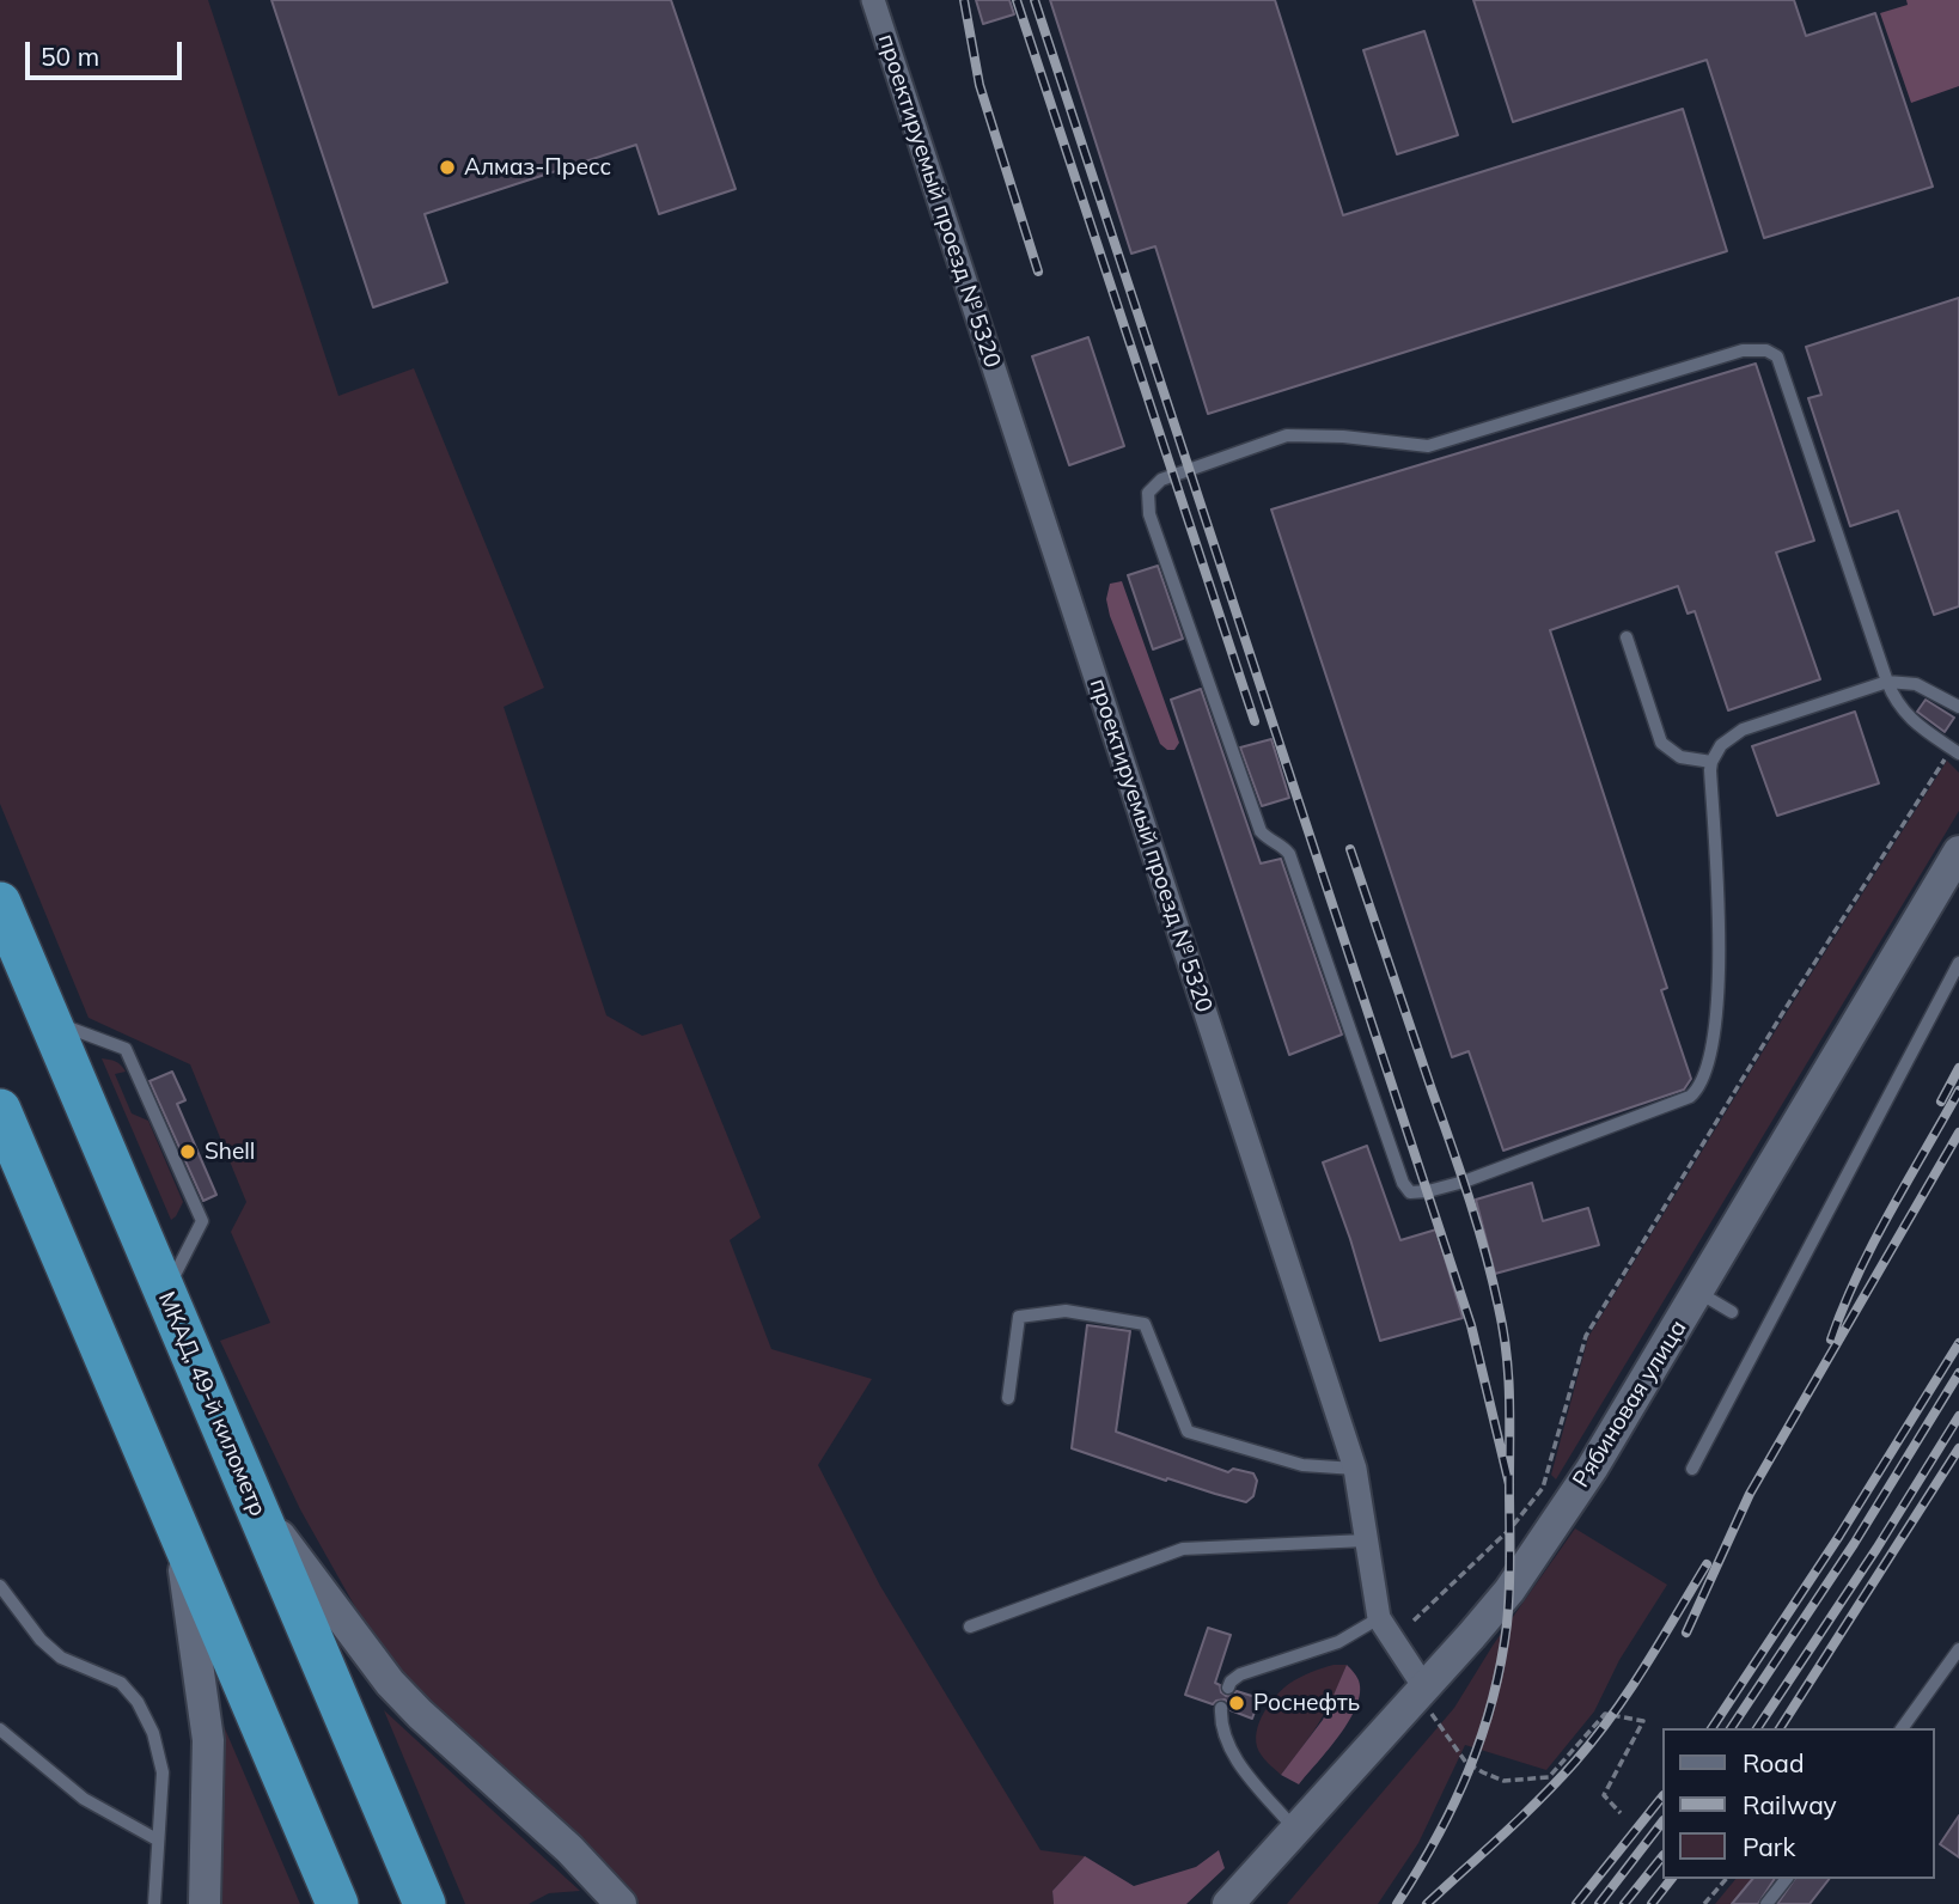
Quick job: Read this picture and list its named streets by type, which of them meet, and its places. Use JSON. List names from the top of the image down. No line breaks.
{"streets":{"highway":["МКАД, 49-й километр"],"street":["проектируемый проезд № 5320","Рябиновая улица"]},"crossings":[["проектируемый проезд № 5320","Рябиновая улица"]],"places":["Алмаз-Пресс","Shell","Роснефть"],"legend":["Road","Railway","Park"],"scale_bar":"50 m"}
